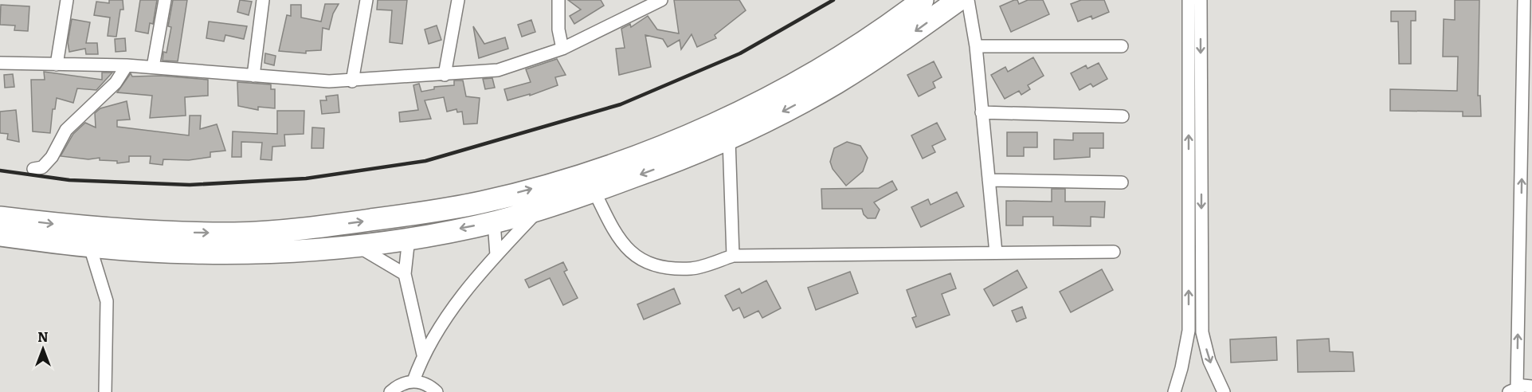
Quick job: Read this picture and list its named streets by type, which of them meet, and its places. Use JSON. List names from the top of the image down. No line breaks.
{"north":"top"}
